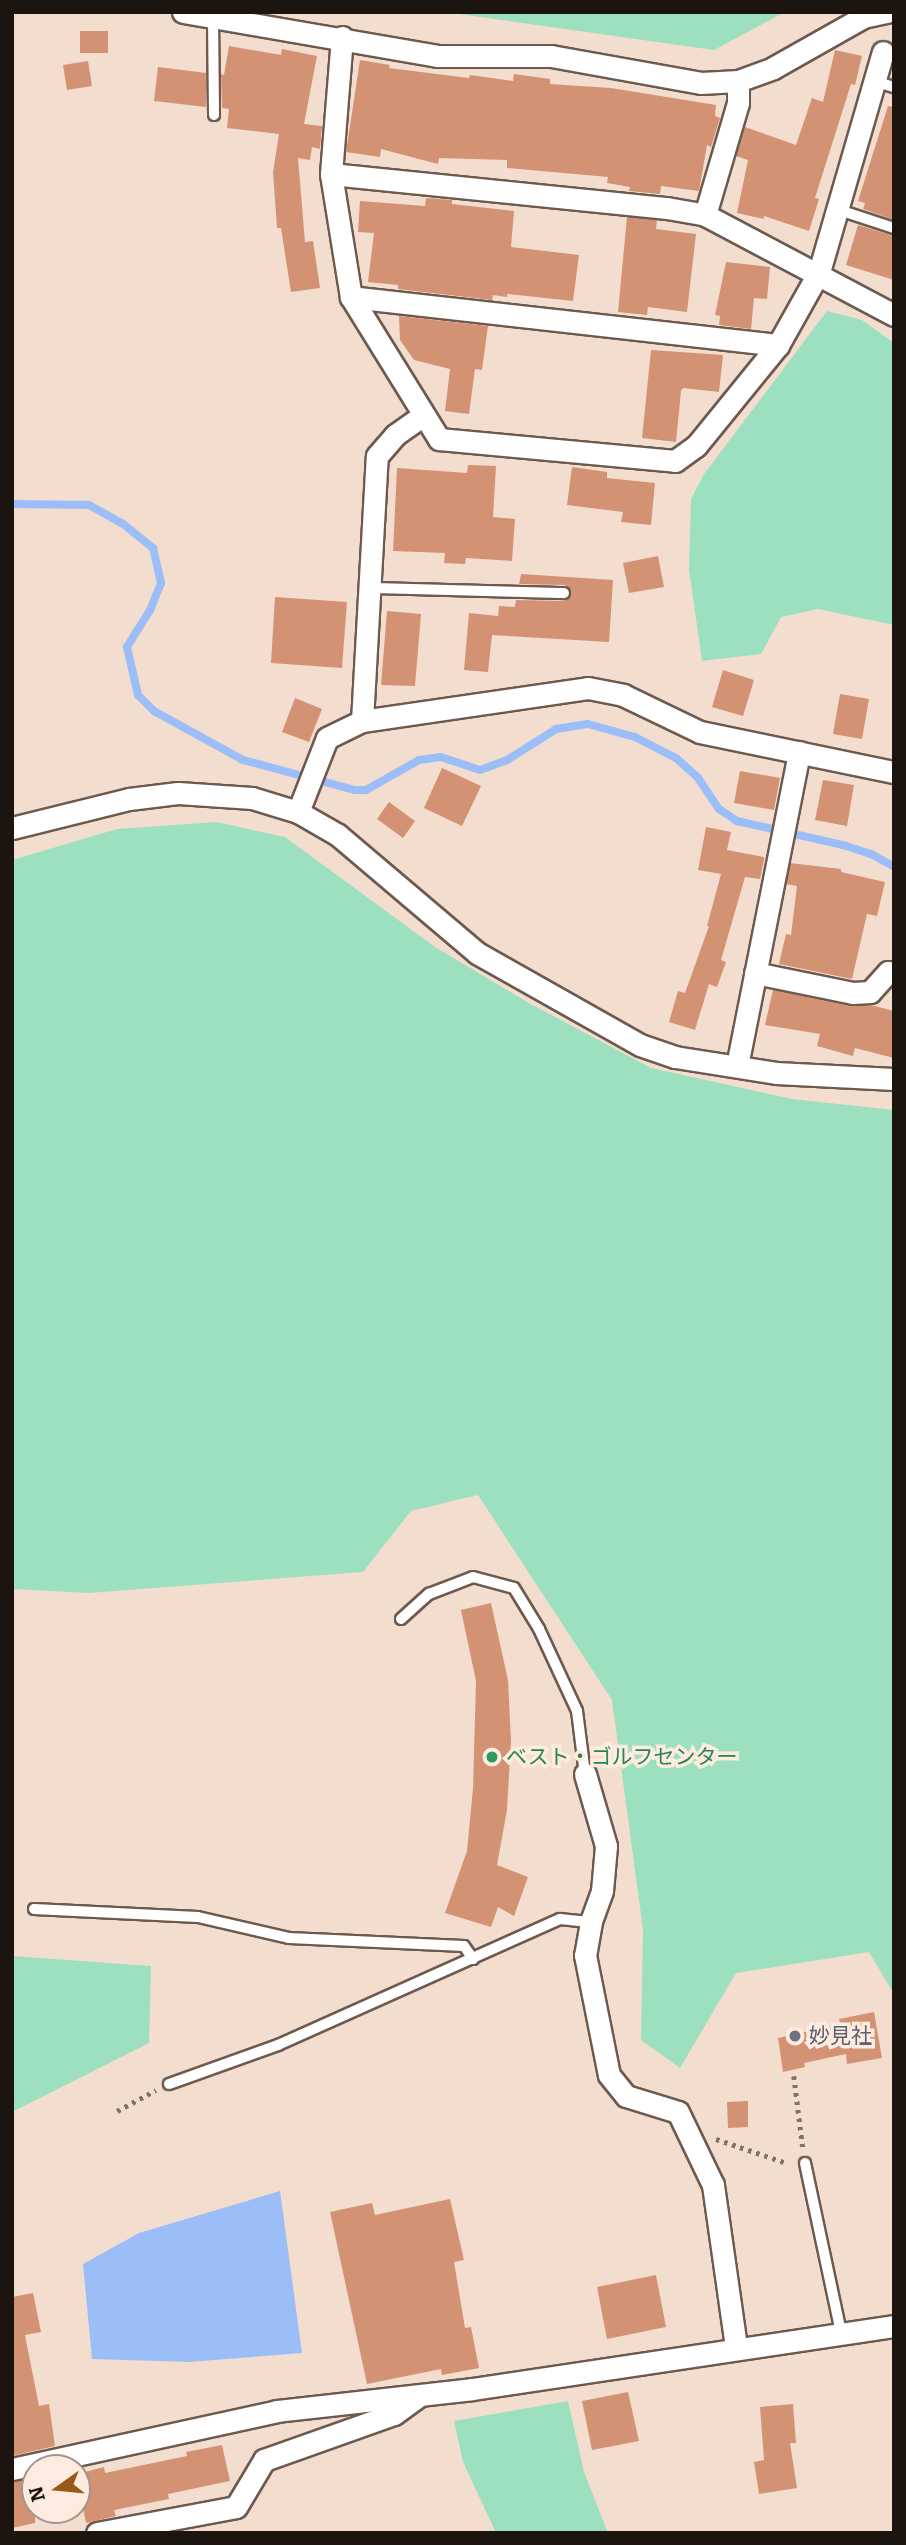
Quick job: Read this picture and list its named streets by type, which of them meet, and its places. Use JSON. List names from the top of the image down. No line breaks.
{"places":["ベスト・ゴルフセンター","妙見社"],"north":"left"}
